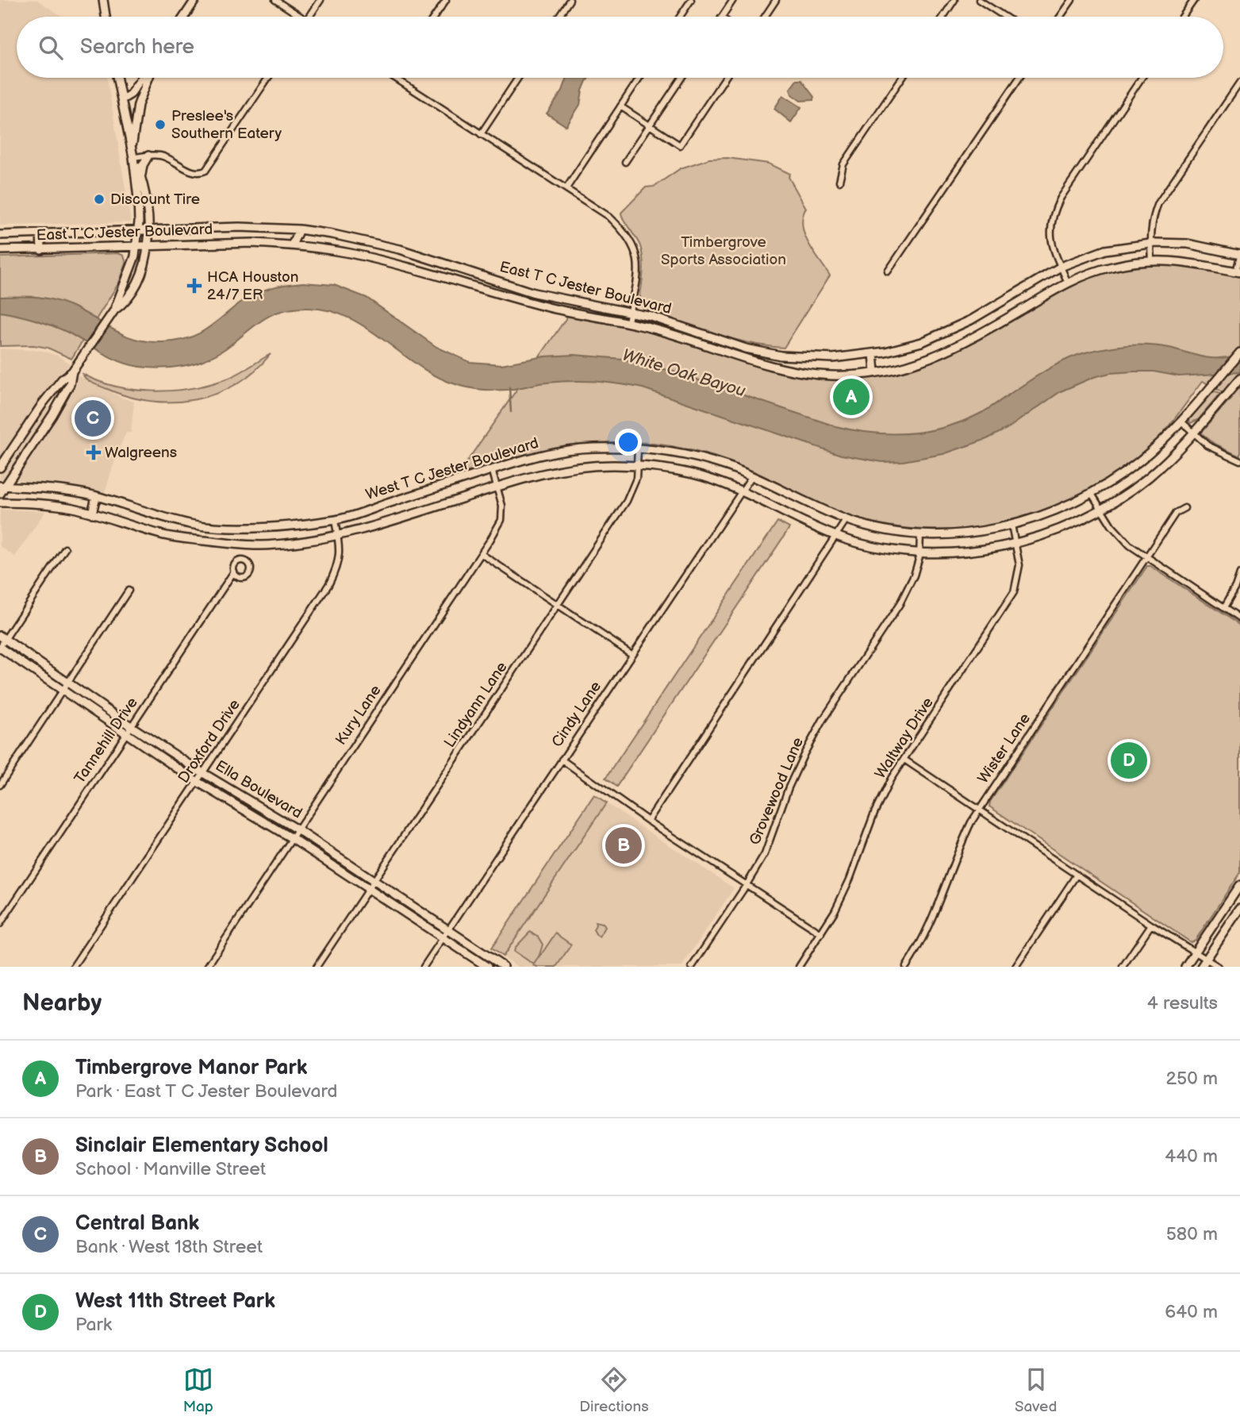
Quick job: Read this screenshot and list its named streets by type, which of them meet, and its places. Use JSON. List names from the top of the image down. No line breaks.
{"streets":{"main road":["East T C Jester Boulevard","West T C Jester Boulevard","Ella Boulevard"],"street":["Lindyann Lane","Cindy Lane","Kury Lane","Waltway Drive","Tannehill Drive","Droxford Drive","Wister Lane","Grovewood Lane"]},"crossings":[["West T C Jester Boulevard","Lindyann Lane"],["West T C Jester Boulevard","Cindy Lane"],["West T C Jester Boulevard","Kury Lane"],["West T C Jester Boulevard","Waltway Drive"],["West T C Jester Boulevard","Droxford Drive"],["West T C Jester Boulevard","Grovewood Lane"],["Lindyann Lane","Ella Boulevard"],["Cindy Lane","Ella Boulevard"],["Kury Lane","Ella Boulevard"],["Tannehill Drive","Ella Boulevard"],["Droxford Drive","Ella Boulevard"]],"water":["White Oak Bayou"],"parks":["Timbergrove Sports Association"],"places":{"other":["Preslee's Southern Eatery","Discount Tire"],"health":["HCA Houston 24/7 ER","Walgreens"]},"page":{"search":"Search here","pins":["A","C","D","B"],"heading":["Nearby","4 results"],"list":[{"mark":"A","name":"Timbergrove Manor Park","note":"Park · East T C Jester Boulevard","value":"250 m"},{"mark":"B","name":"Sinclair Elementary School","note":"School · Manville Street","value":"440 m"},{"mark":"C","name":"Central Bank","note":"Bank · West 18th Street","value":"580 m"},{"mark":"D","name":"West 11th Street Park","note":"Park","value":"640 m"}],"nav":["Map","Directions","Saved"]}}
